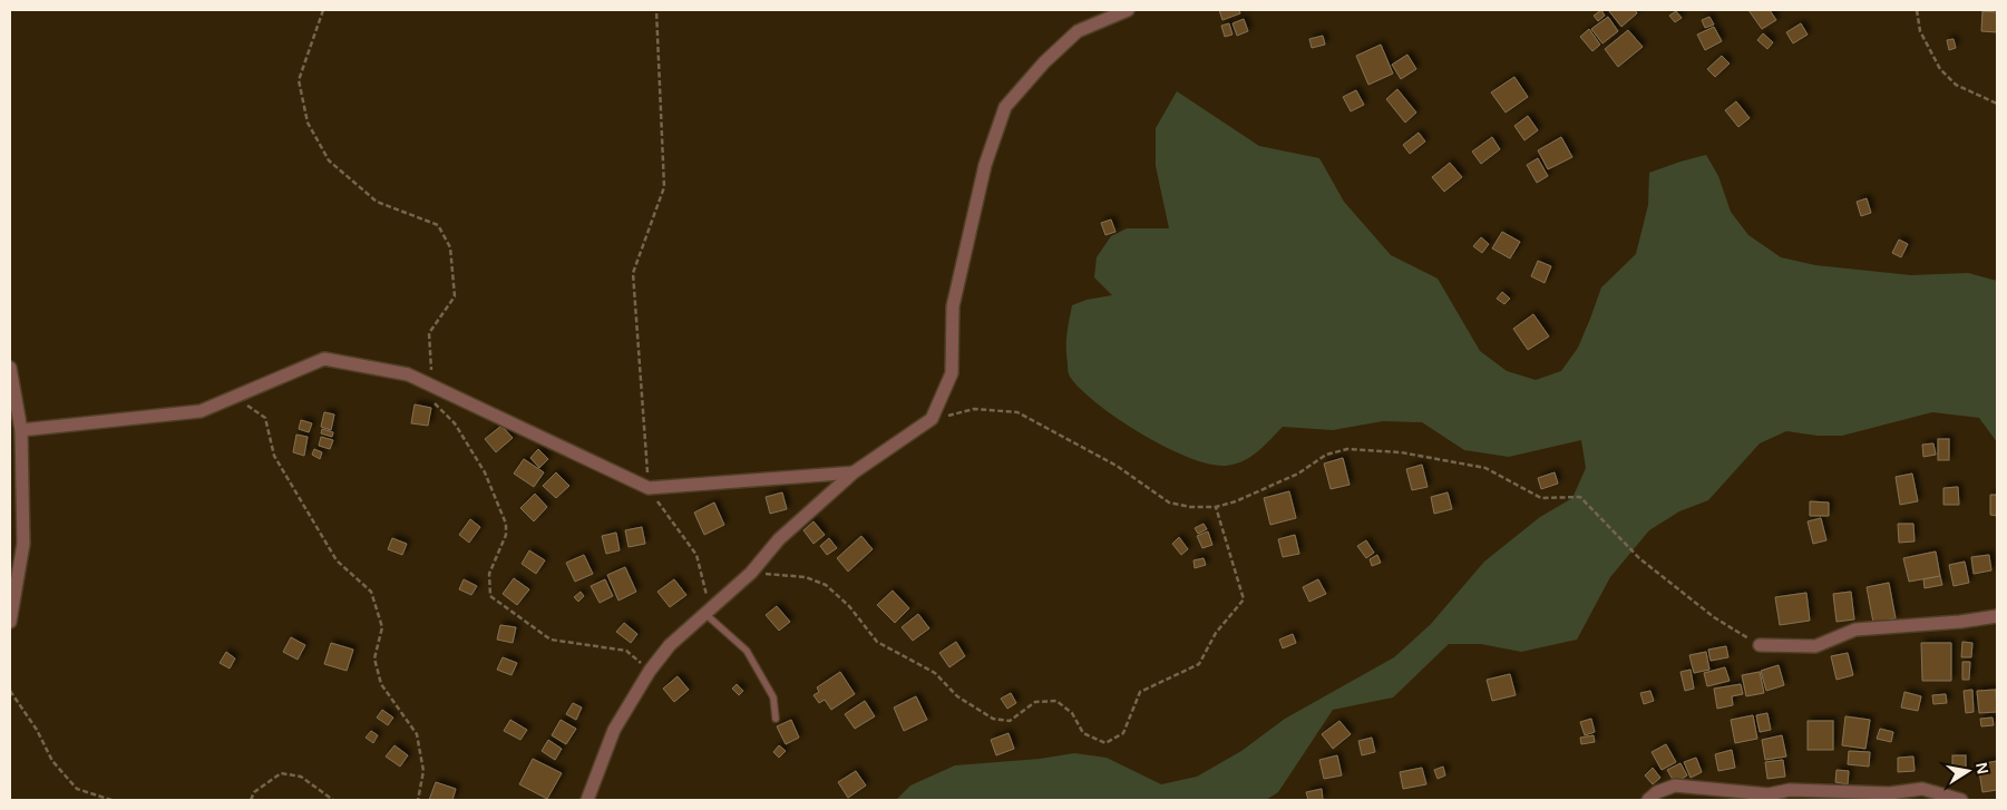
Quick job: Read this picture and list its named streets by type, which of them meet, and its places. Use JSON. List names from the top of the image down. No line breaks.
{"north":"right"}
